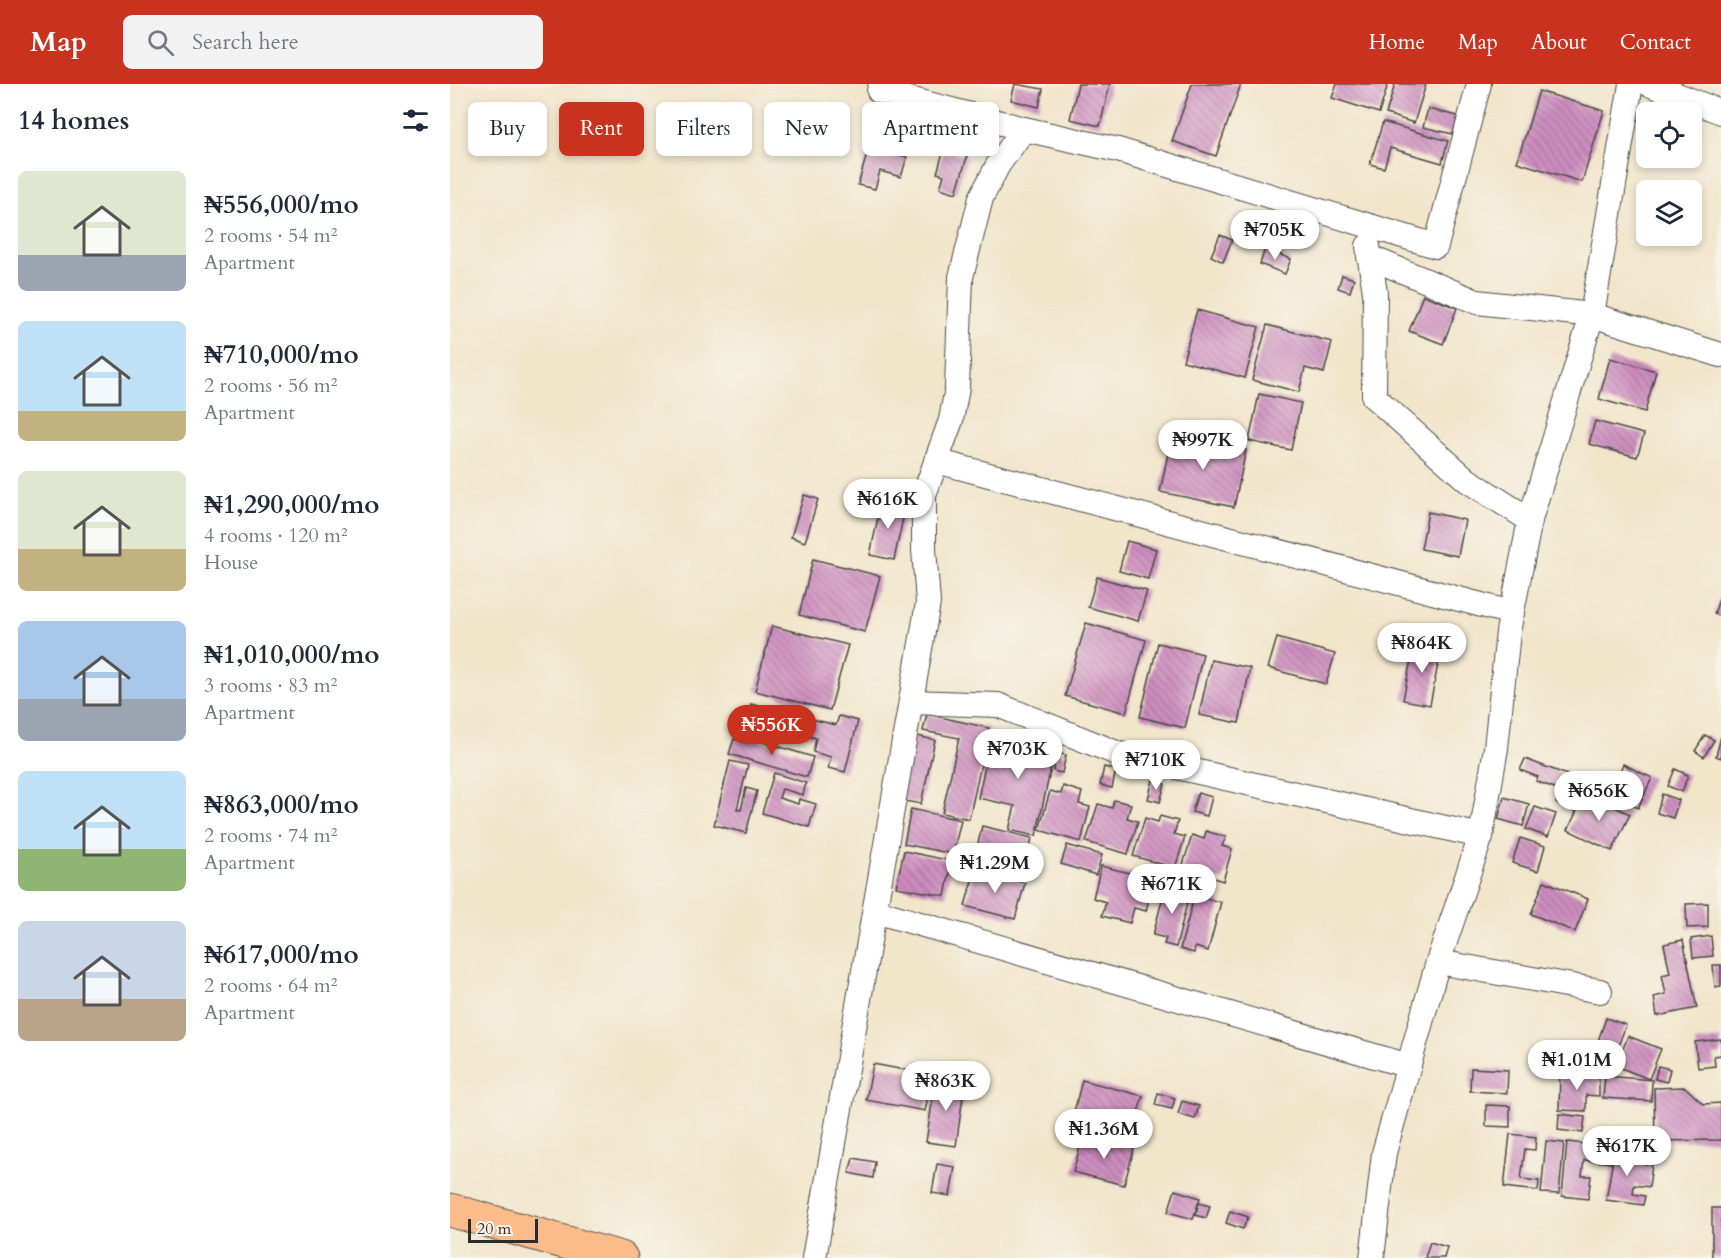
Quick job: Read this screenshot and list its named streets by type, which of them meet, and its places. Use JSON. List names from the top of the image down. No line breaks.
{"scale_bar":"20 m","page":{"header":"Map","search":"Search here","nav":["Home","Map","About","Contact"],"heading":"14 homes","chip":["Buy","Rent","Filters","New","Apartment"],"list":[{"name":"₦556,000/mo","note":"2 rooms · 54 m² · Apartment"},{"name":"₦710,000/mo","note":"2 rooms · 56 m² · Apartment"},{"name":"₦1,290,000/mo","note":"4 rooms · 120 m² · House"},{"name":"₦1,010,000/mo","note":"3 rooms · 83 m² · Apartment"},{"name":"₦863,000/mo","note":"2 rooms · 74 m² · Apartment"},{"name":"₦617,000/mo","note":"2 rooms · 64 m² · Apartment"}],"price":["₦705K","₦997K","₦616K","₦864K","₦556K","₦703K","₦710K","₦656K","₦1.29M","₦671K","₦1.01M","₦863K","₦1.36M","₦617K"],"scale":"20 m"}}
